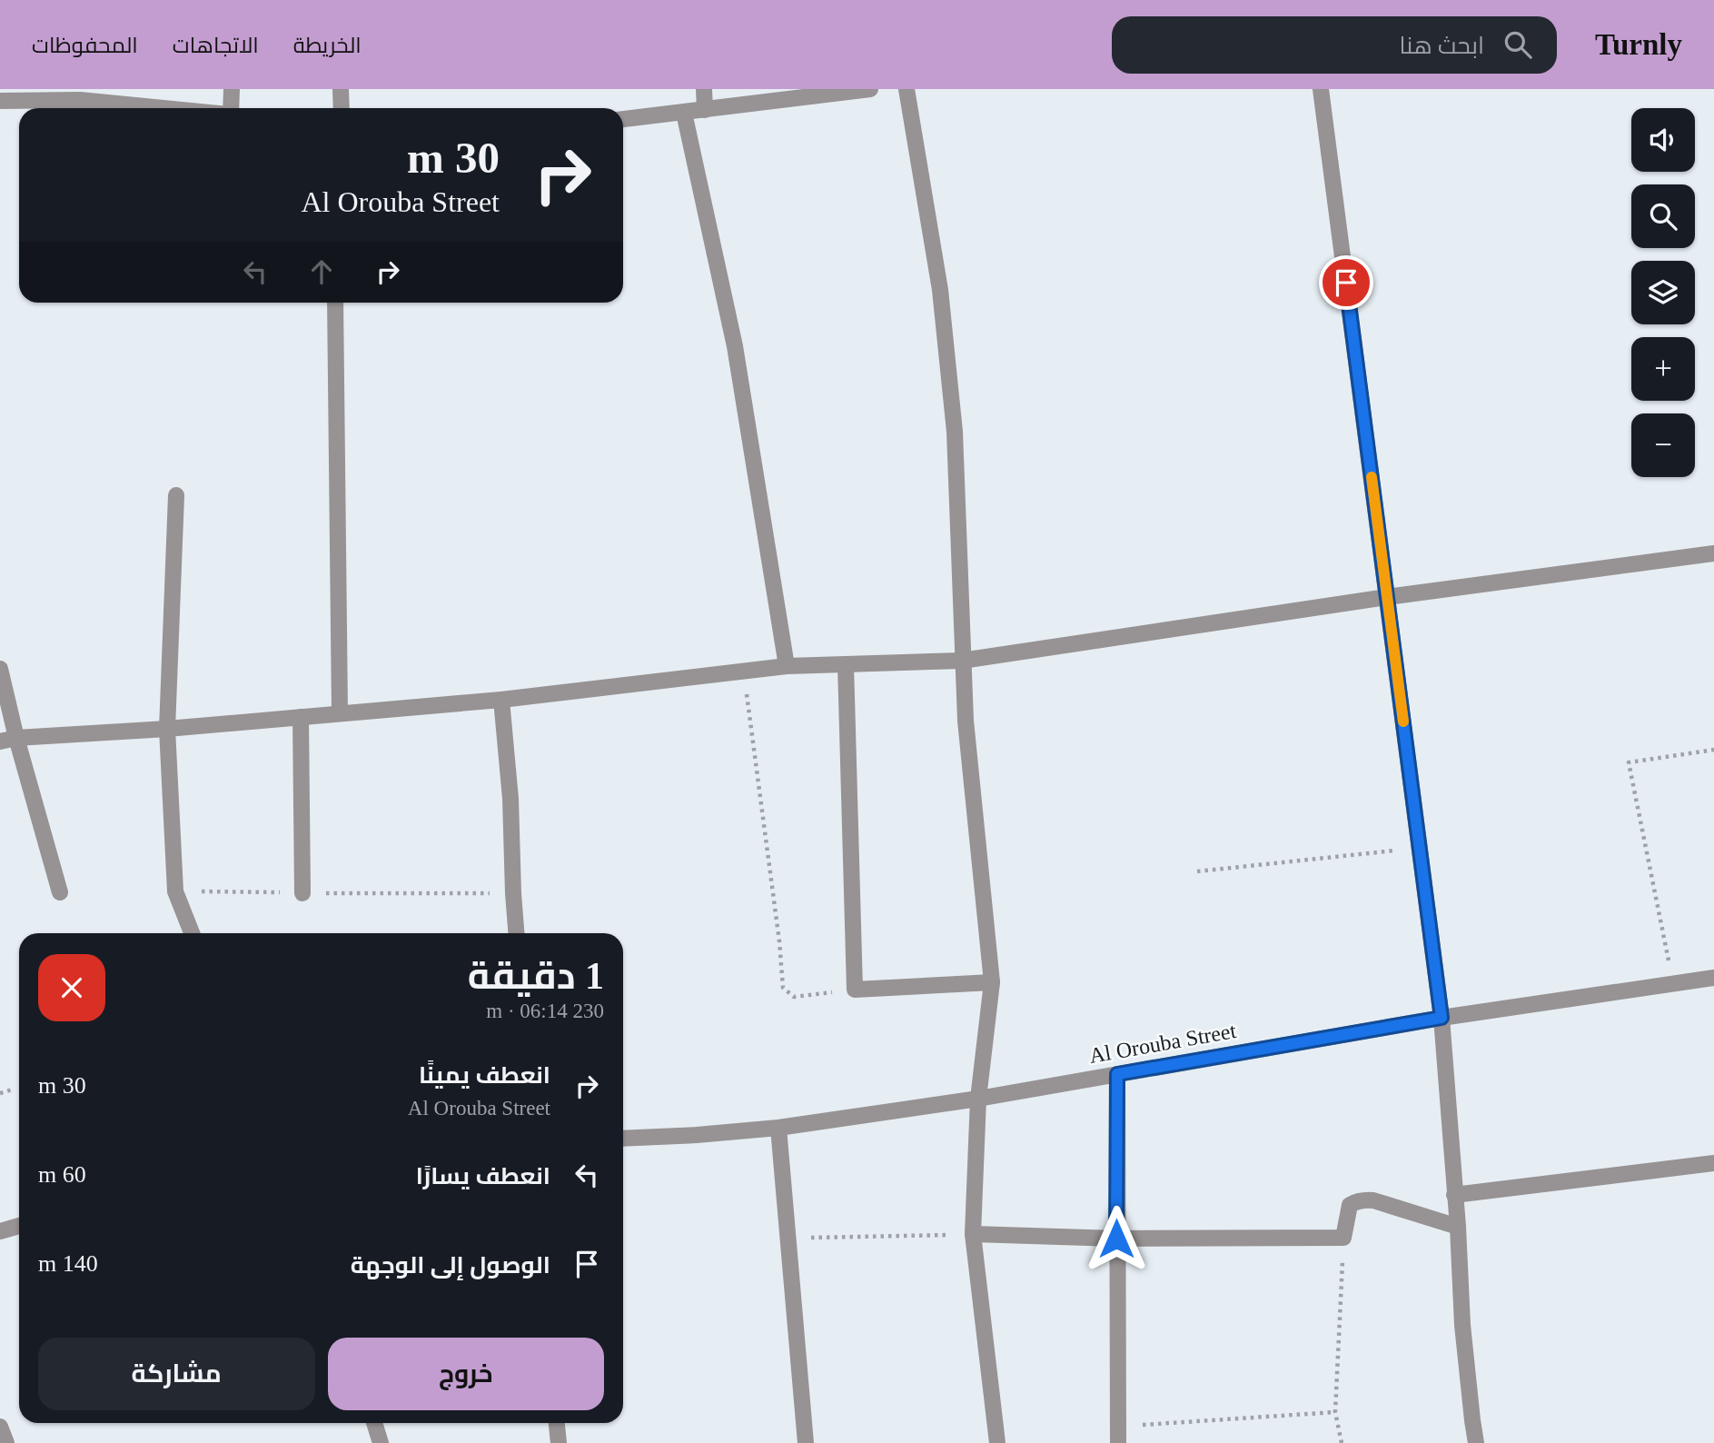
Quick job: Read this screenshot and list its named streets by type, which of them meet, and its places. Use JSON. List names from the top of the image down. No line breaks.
{"streets":{"street":["Al Orouba Street"]},"page":{"header":"Turnly","search":"ابحث هنا","nav":["الخريطة","الاتجاهات","المحفوظات"],"map_buttons":["+","−"],"turn":["30 m","Al Orouba Street"],"heading":["1 دقيقة","230 m · 06:14"],"list":[{"name":"انعطف يمينًا","note":"Al Orouba Street","value":"30 m"},{"name":"انعطف يسارًا","value":"60 m"},{"name":"الوصول إلى الوجهة","value":"140 m"}],"buttons":["خروج","مشاركة"]}}
